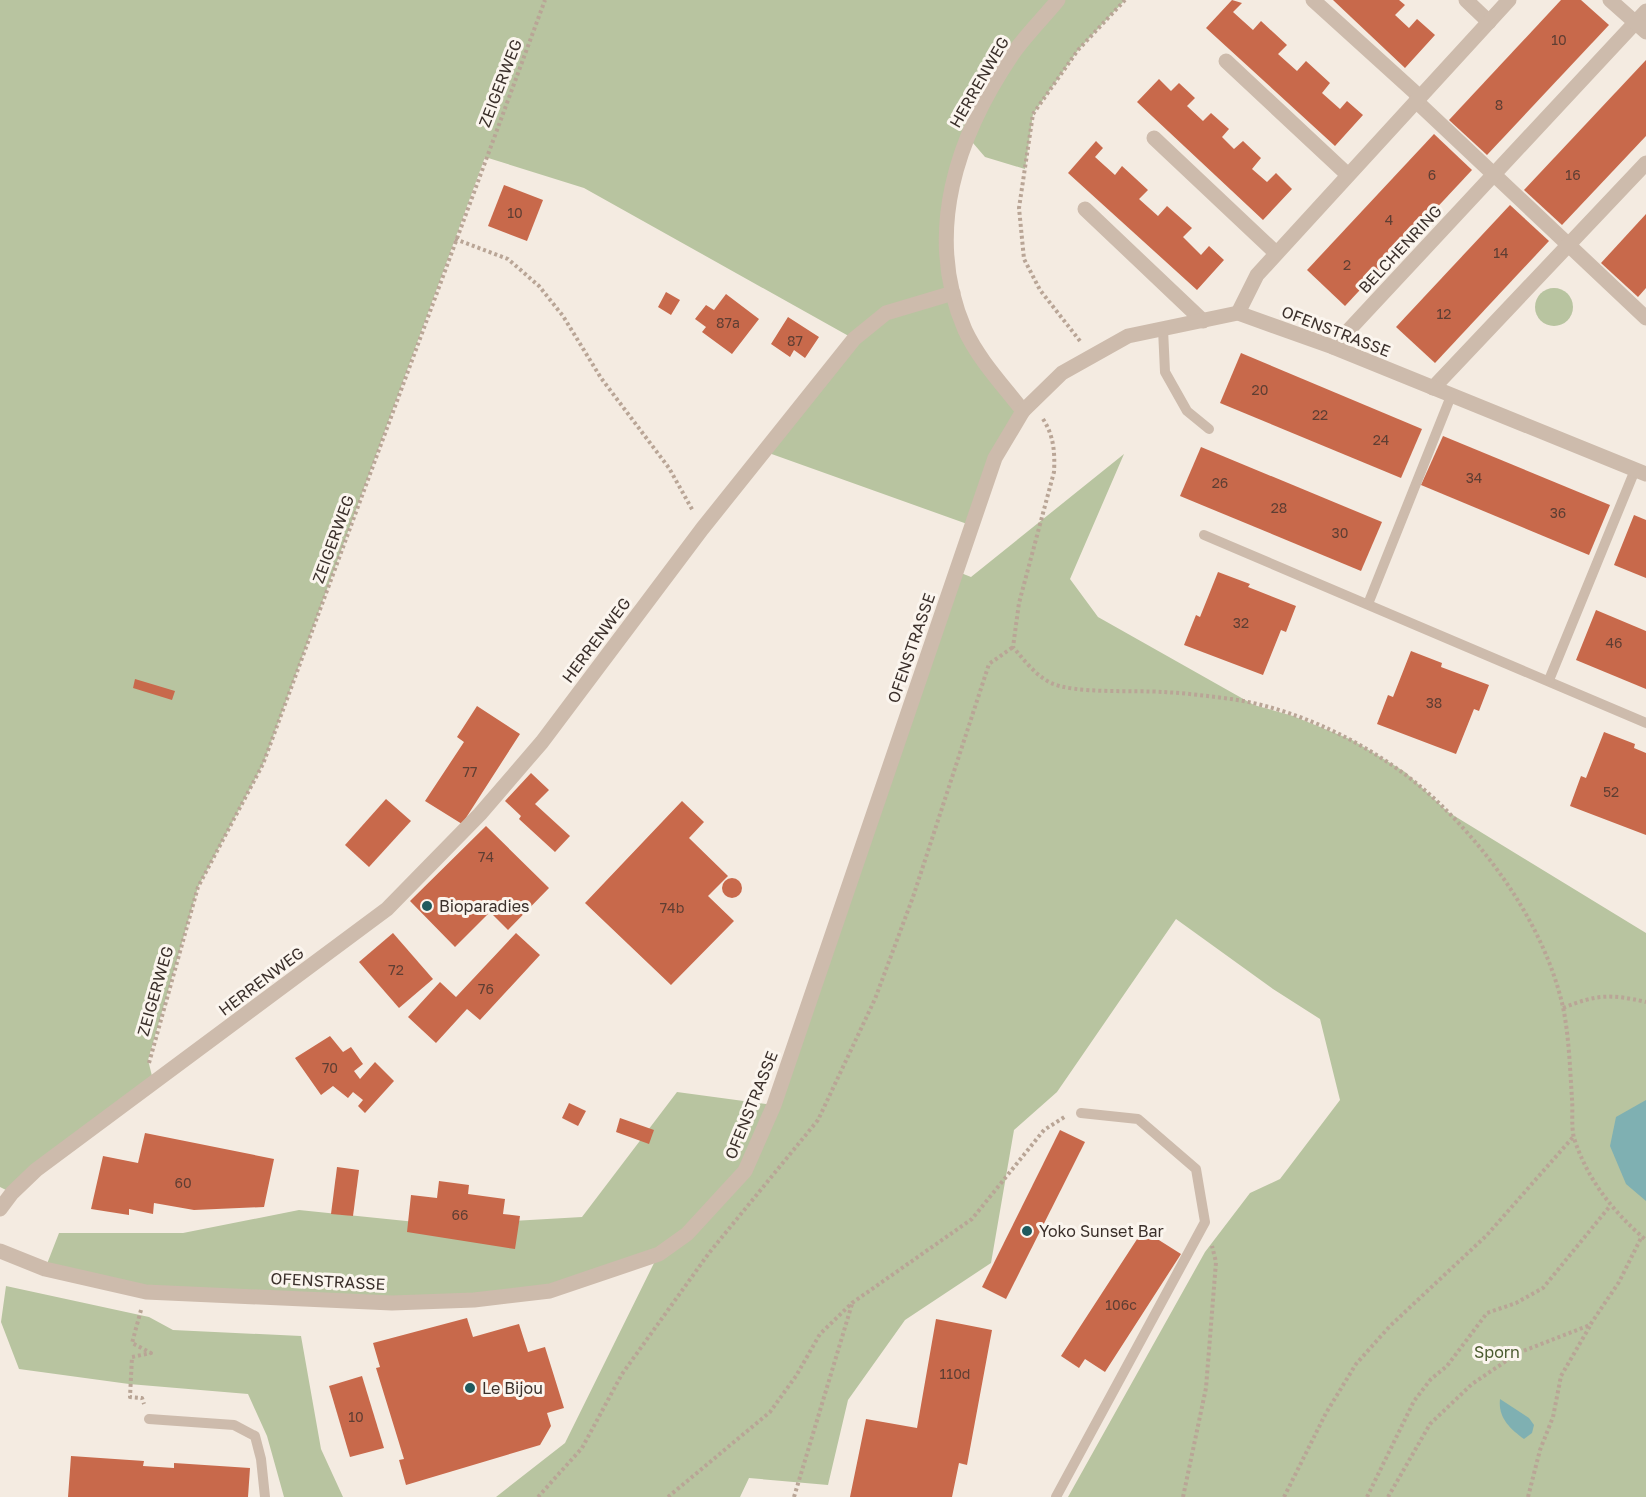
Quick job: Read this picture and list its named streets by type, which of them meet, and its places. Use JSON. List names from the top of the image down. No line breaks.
{"streets":{"street":["HERRENWEG","BELCHENRING","OFENSTRASSE"],"path":["ZEIGERWEG"]},"crossings":[["HERRENWEG","ZEIGERWEG"],["BELCHENRING","OFENSTRASSE"]],"parks":["Sporn"],"places":["Bioparadies","Yoko Sunset Bar","Le Bijou"],"house_numbers":["10","8","6","16","10","4","14","2","12","87a","87","20","22","24","34","26","28","36","30","32","46","38","77","52","74","74b","72","76","70","60","66","106c","110d","10"]}
